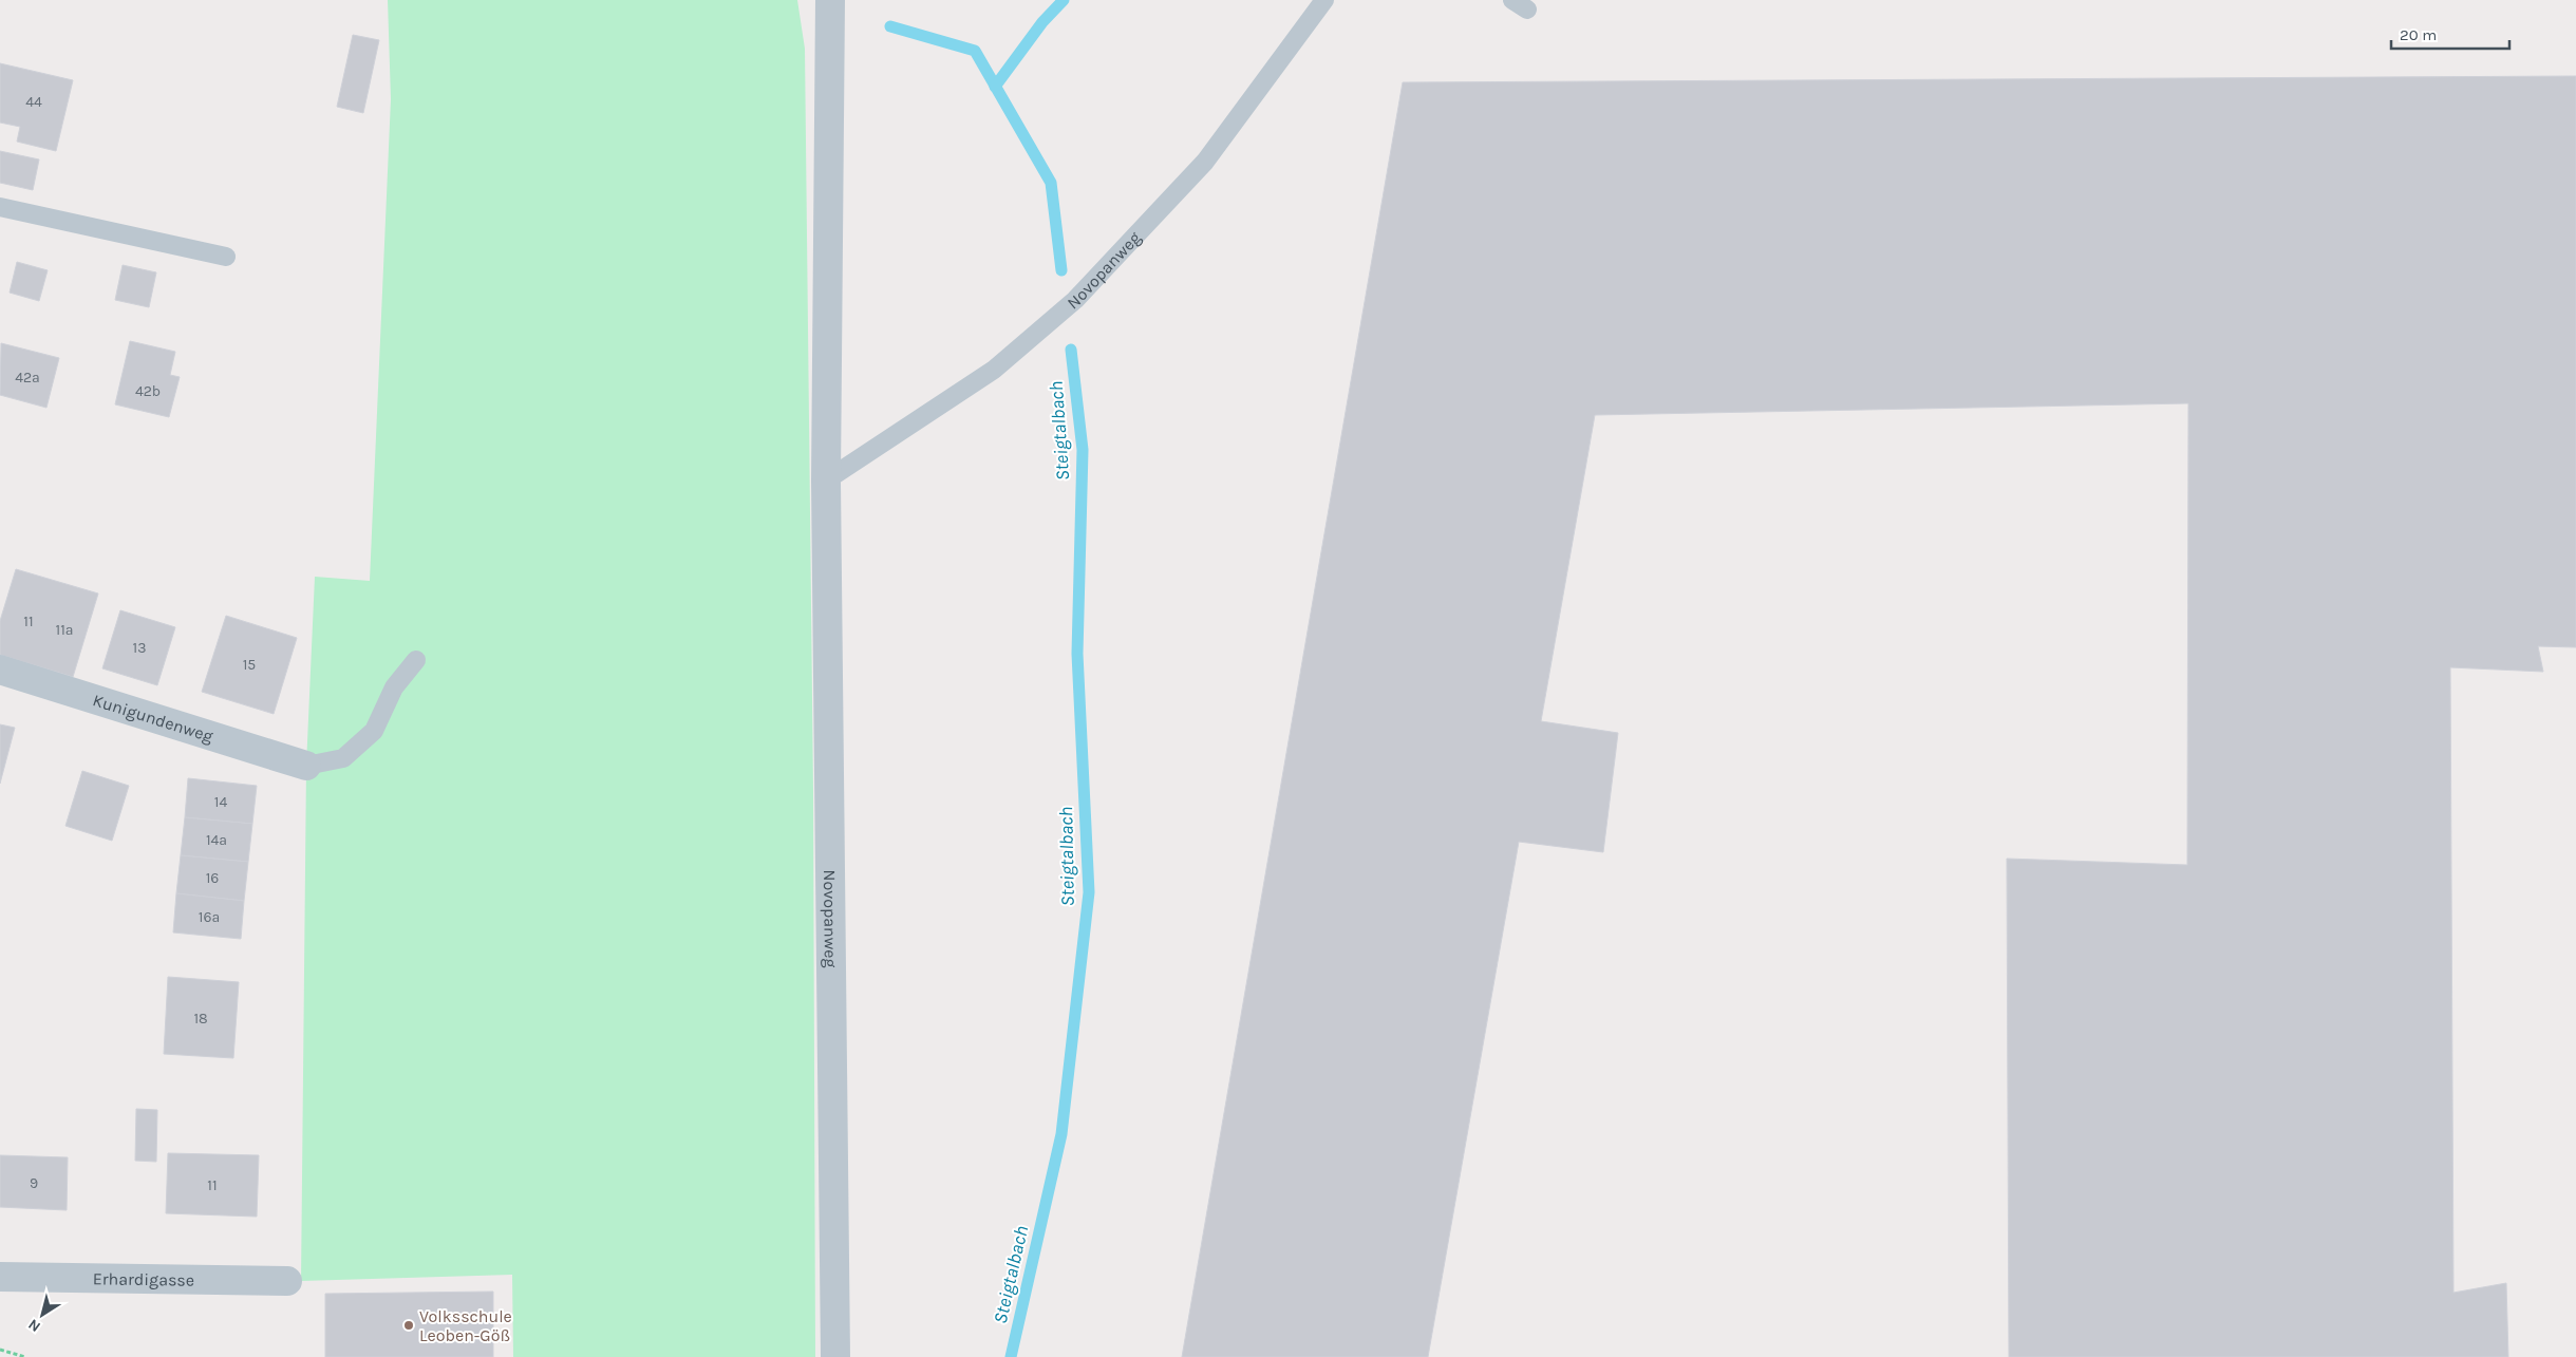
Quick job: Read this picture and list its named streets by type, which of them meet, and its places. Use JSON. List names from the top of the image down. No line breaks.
{"streets":{"street":["Novopanweg","Kunigundenweg","Erhardigasse"]},"water":["Steigtalbach"],"places":["Volksschule Leoben-Göß"],"house_numbers":["44","42a","42b","11","11a","13","15","14","14a","16","16a","18","9","11"],"scale_bar":"20 m","north":"bottom left"}
